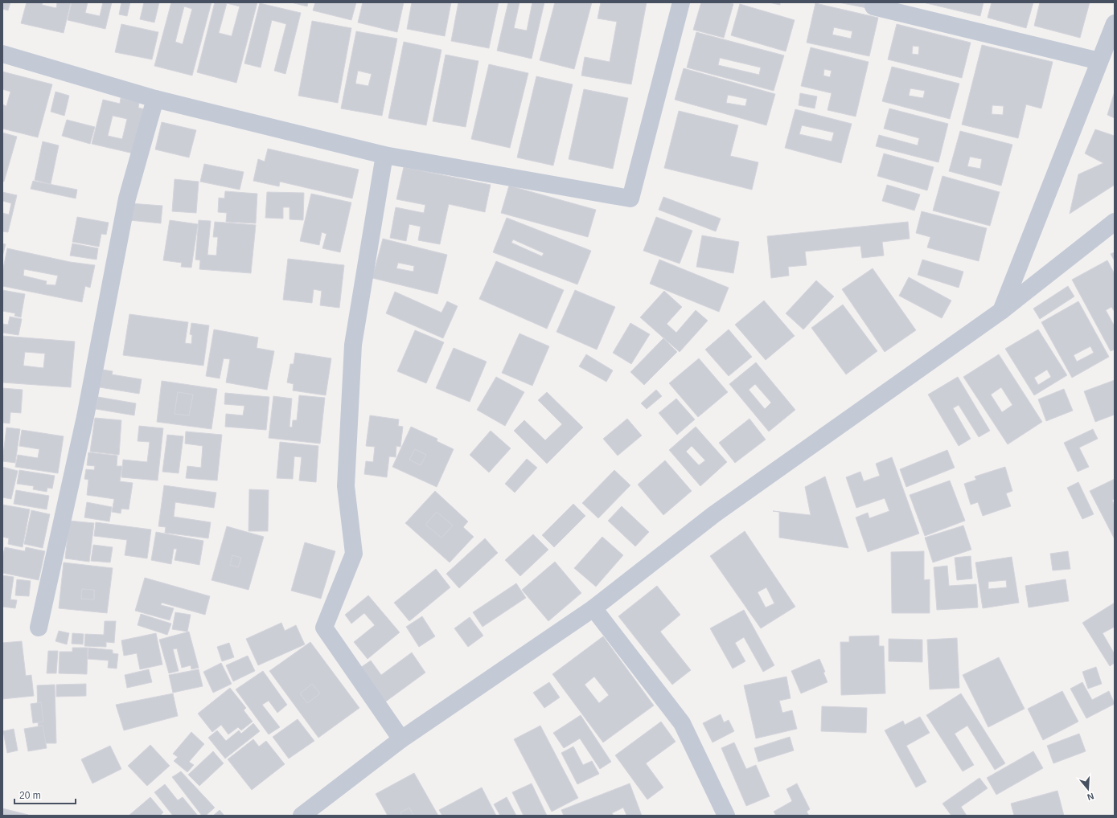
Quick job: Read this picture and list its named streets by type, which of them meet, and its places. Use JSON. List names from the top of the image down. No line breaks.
{"scale_bar":"20 m","north":"bottom"}
